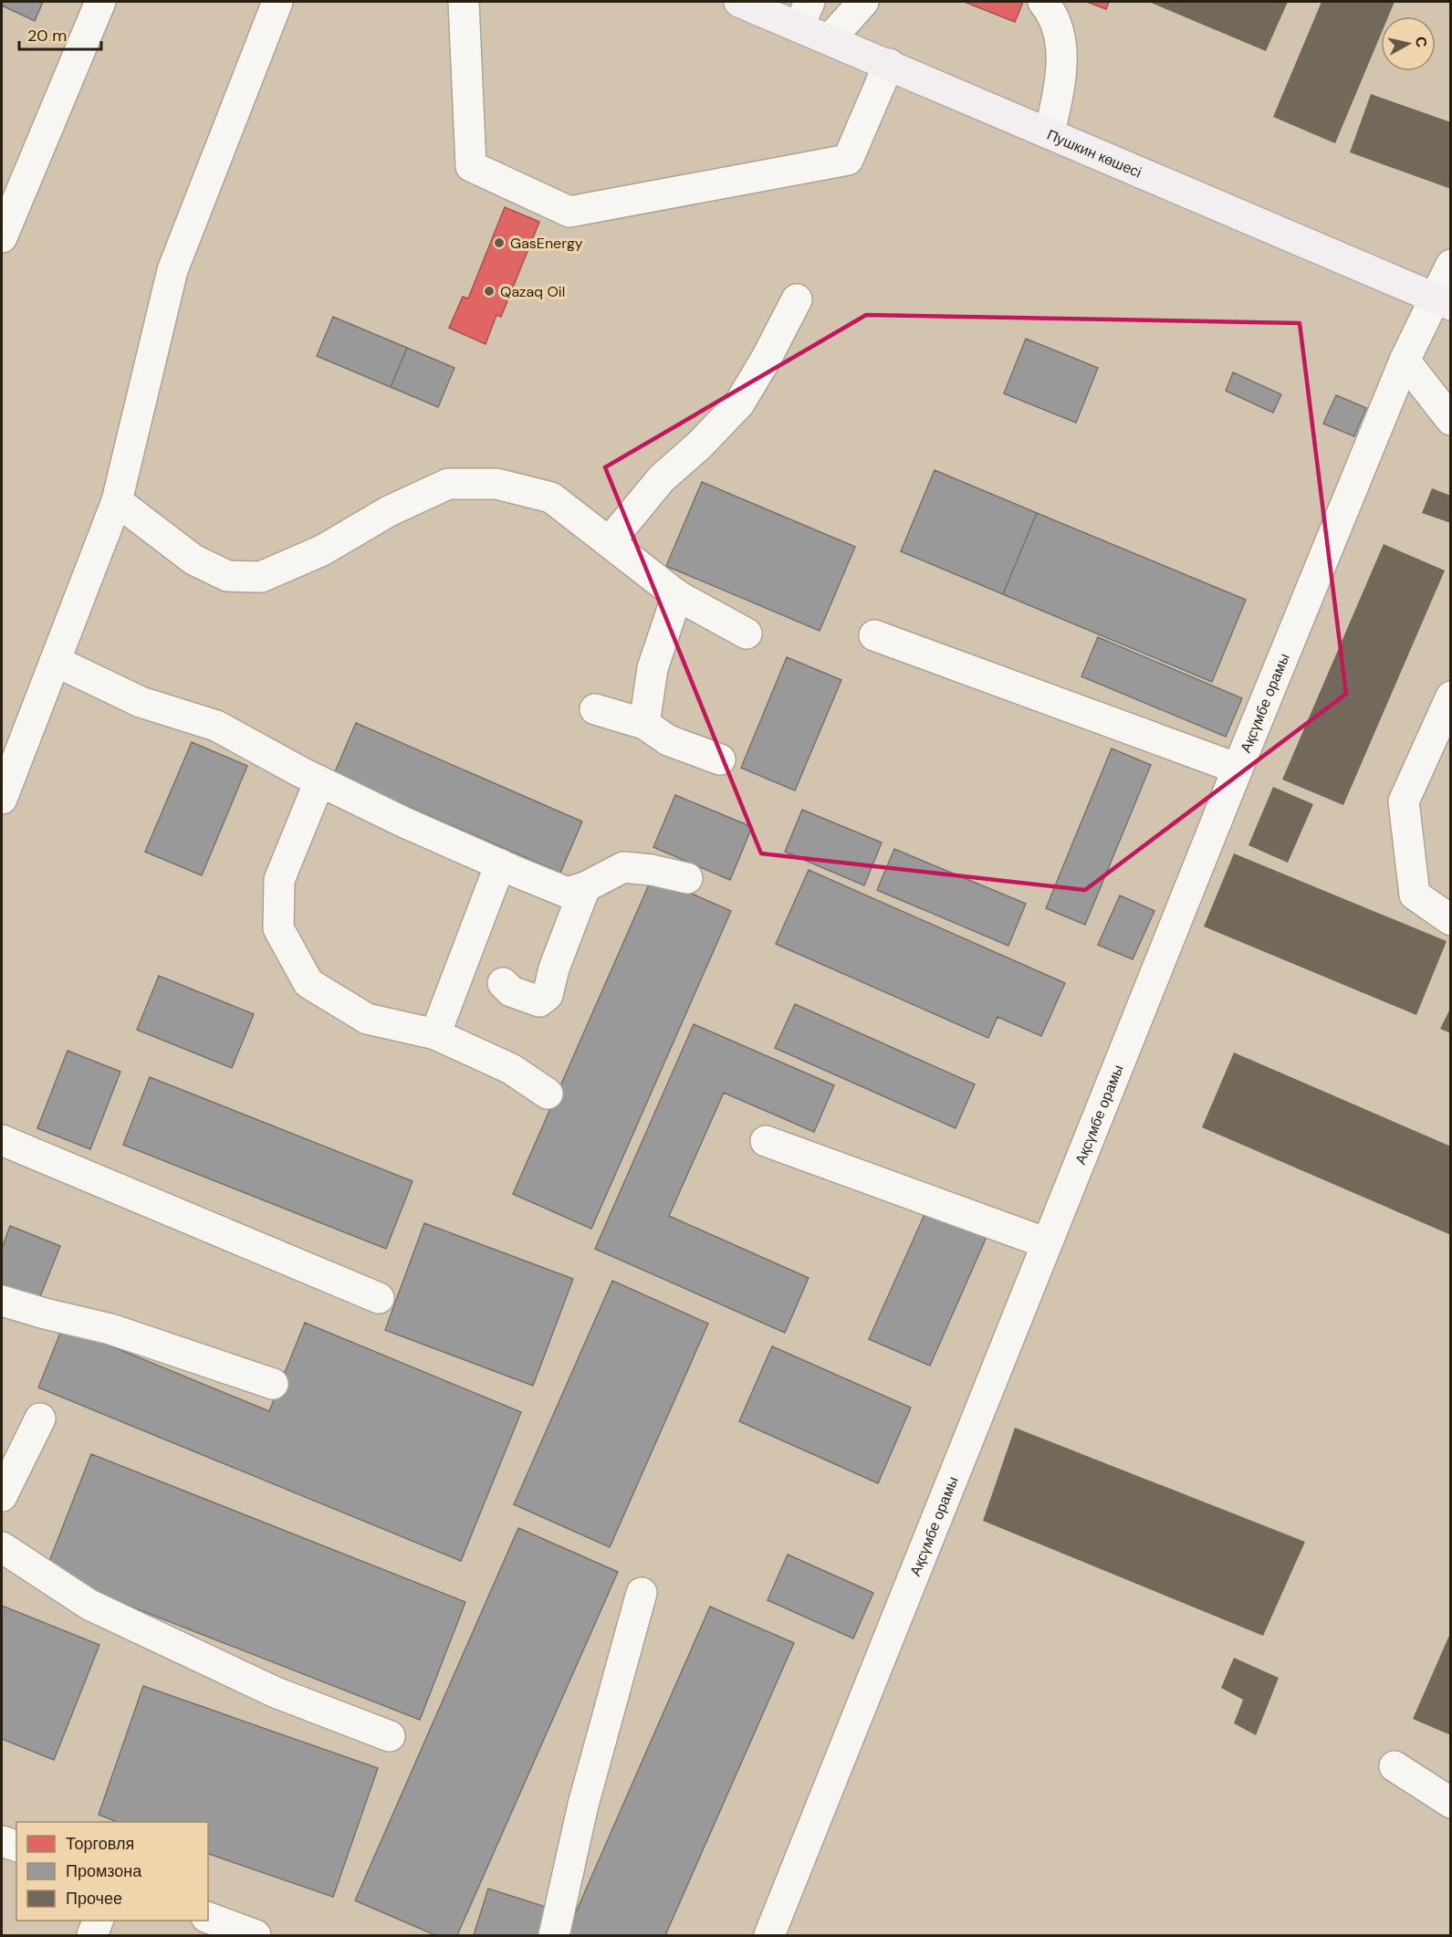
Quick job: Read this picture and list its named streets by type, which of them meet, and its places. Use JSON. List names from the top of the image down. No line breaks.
{"streets":{"main road":["Пушкин көшесі"],"lane":["Ақсүмбе орамы"]},"crossings":[["Пушкин көшесі","Ақсүмбе орамы"]],"places":["GasEnergy","Qazaq Oil"],"legend":["Торговля","Промзона","Прочее"],"scale_bar":"20 m","north":"right"}
